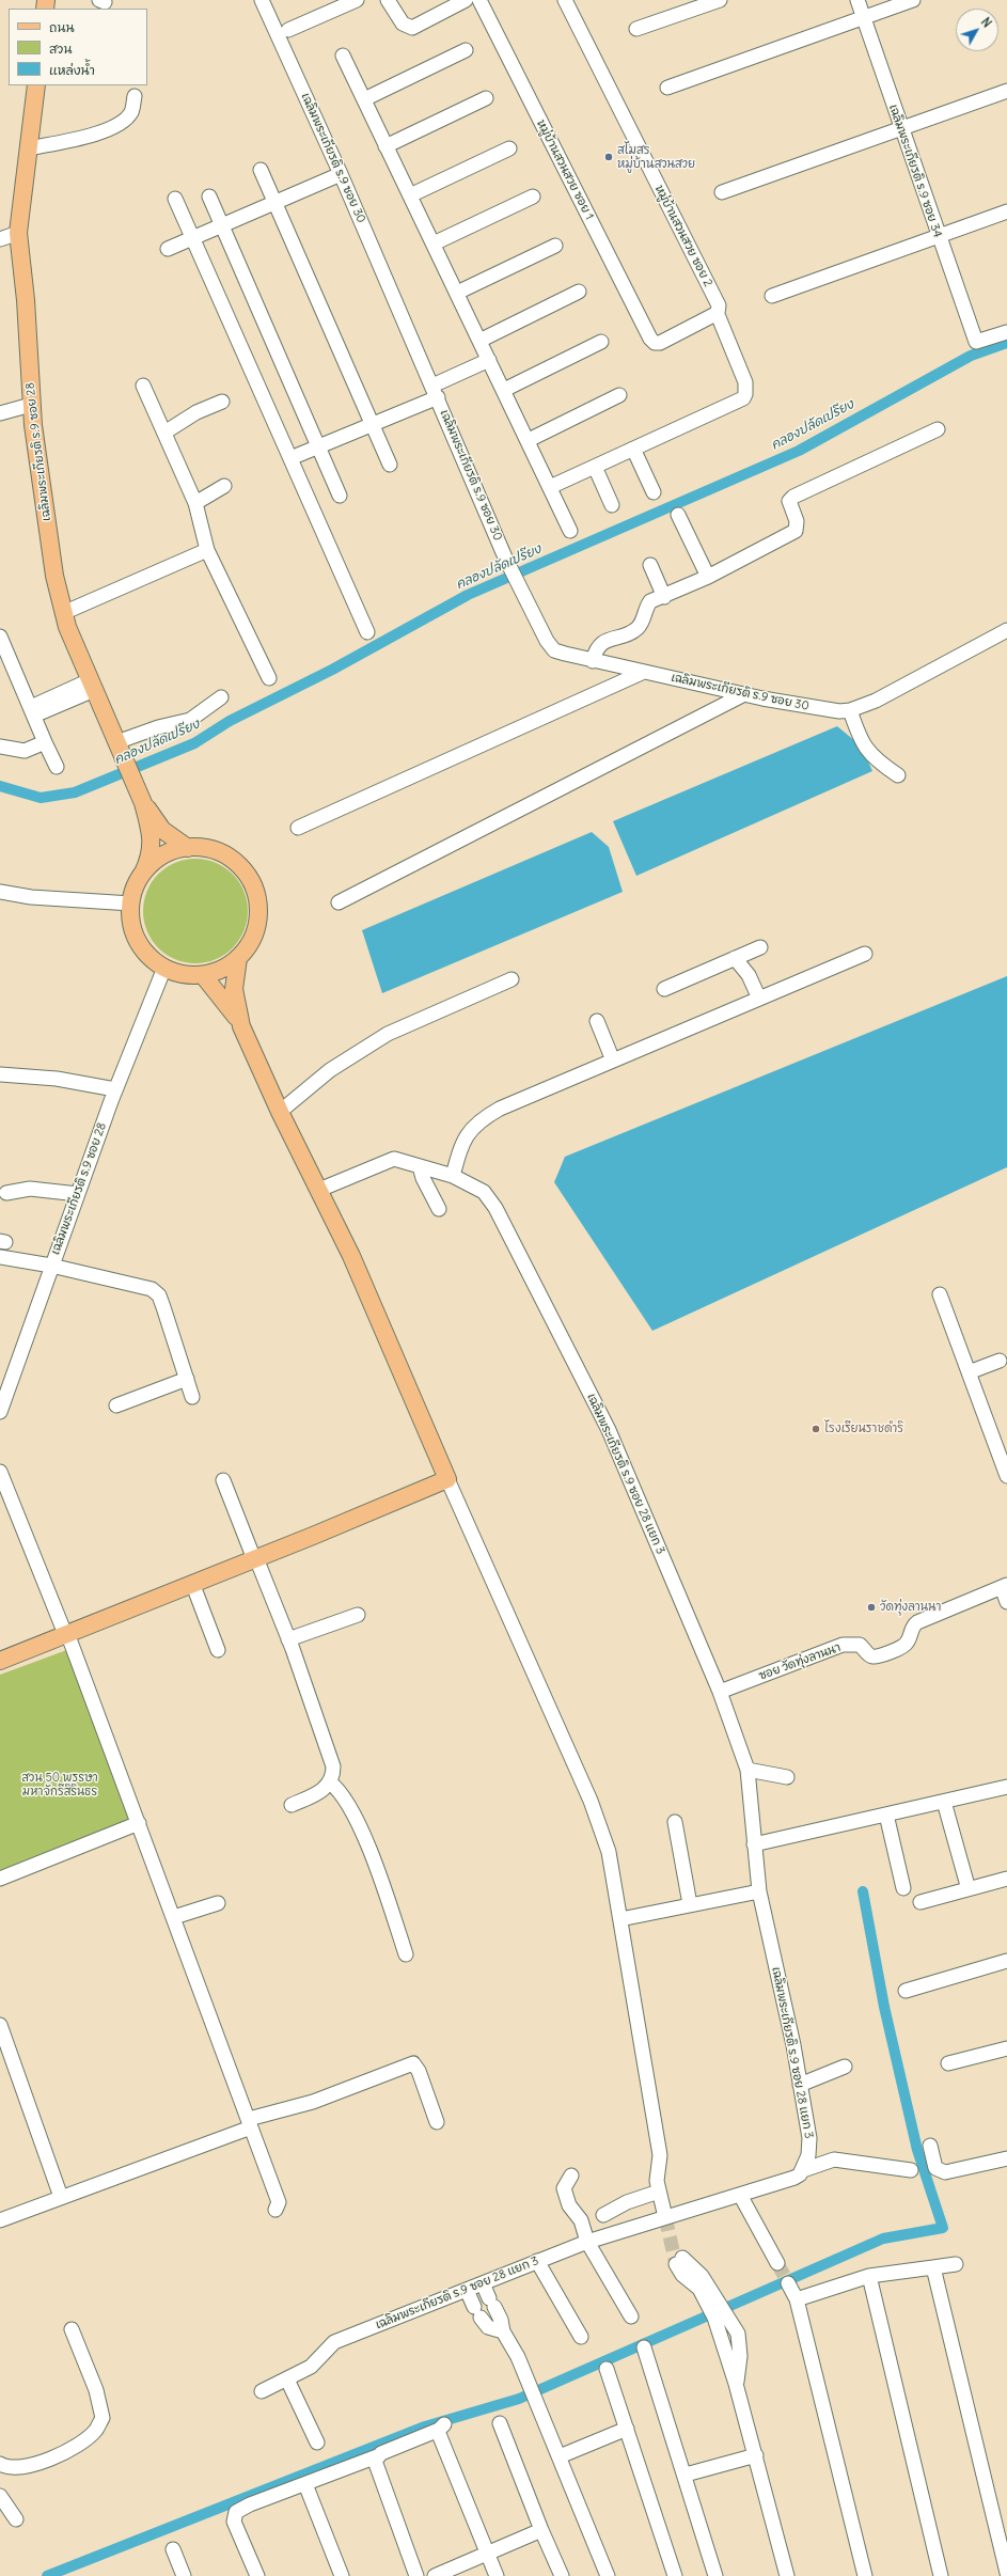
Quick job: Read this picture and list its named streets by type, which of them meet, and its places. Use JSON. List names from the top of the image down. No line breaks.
{"streets":{"main road":["เฉลิมพระเกียรติ ร.9 ซอย 28"],"street":["เฉลิมพระเกียรติ ร.9 ซอย 30","หมู่บ้านสวนสวย ซอย 1","เฉลิมพระเกียรติ ร.9 ซอย 34","หมู่บ้านสวนสวย ซอย 2","เฉลิมพระเกียรติ ร.9 ซอย 28 แยก 3","ซอย วัดทุ่งลานนา"]},"crossings":[["หมู่บ้านสวนสวย ซอย 1","หมู่บ้านสวนสวย ซอย 2"],["เฉลิมพระเกียรติ ร.9 ซอย 28 แยก 3","ซอย วัดทุ่งลานนา"]],"water":["คลองปลัดเปรียง"],"parks":["สวน 50 พรรษา มหาจักรีสิรินธร"],"places":["สโมสร หมู่บ้านสวนสวย","โรงเรียนราชดำริ","วัดทุ่งลานนา"],"legend":["ถนน","สวน","แหล่งน้ำ"],"north":"top right"}
